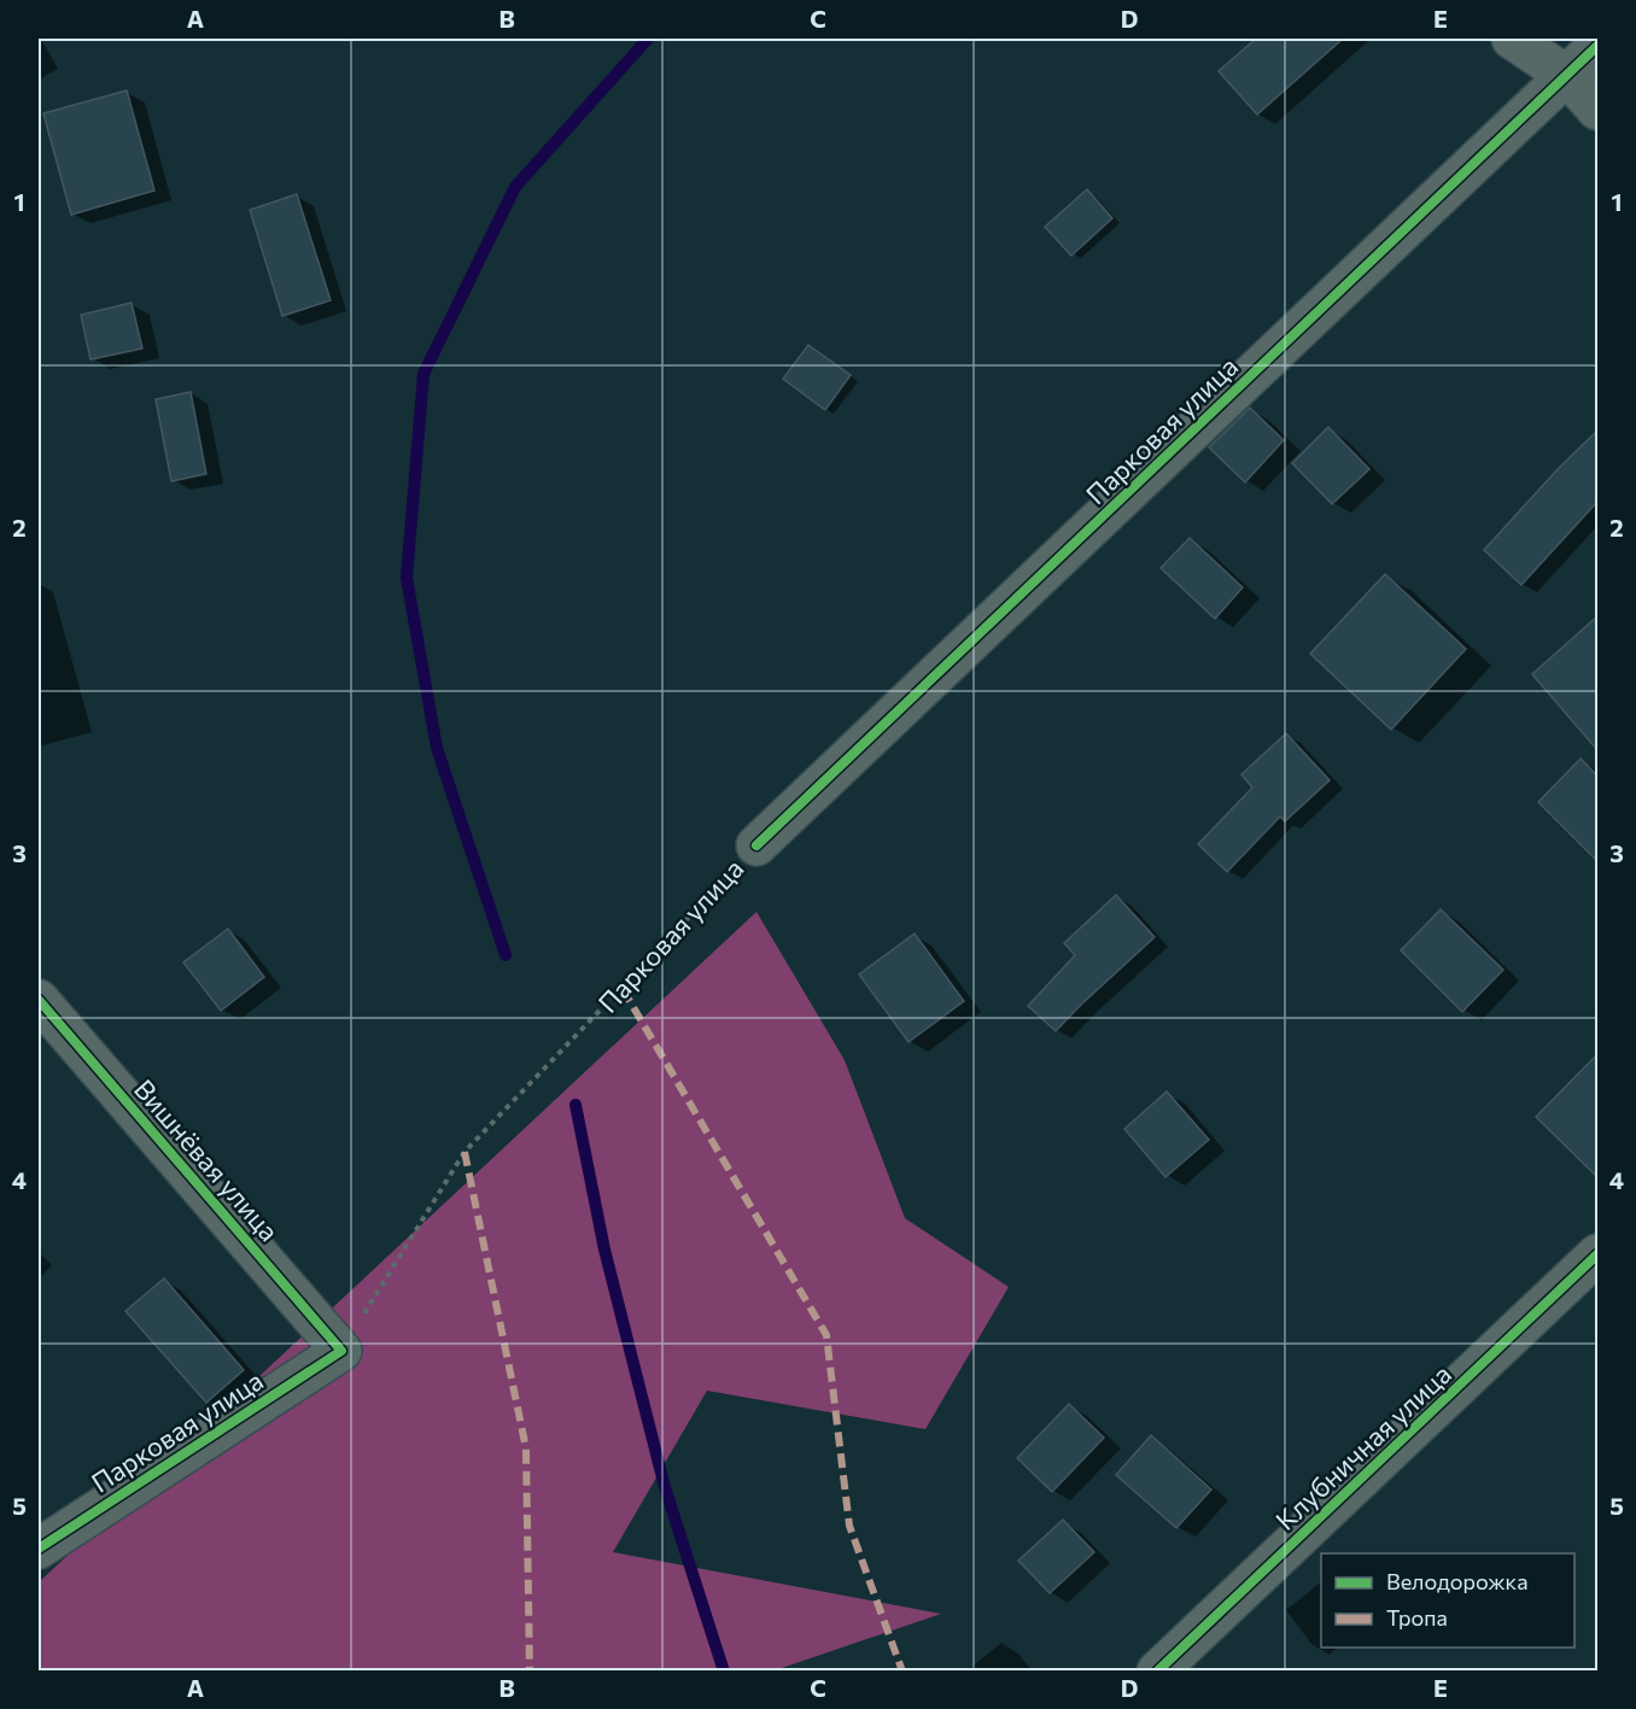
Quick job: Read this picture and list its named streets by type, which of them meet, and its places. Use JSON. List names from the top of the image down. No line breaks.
{"streets":{"street":["Парковая улица","Вишнёвая улица","Клубничная улица"]},"crossings":[["Парковая улица","Вишнёвая улица"]],"legend":["Велодорожка","Тропа"],"grid":{"columns":["A","B","C","D","E"],"rows":["1","2","3","4","5"]}}
